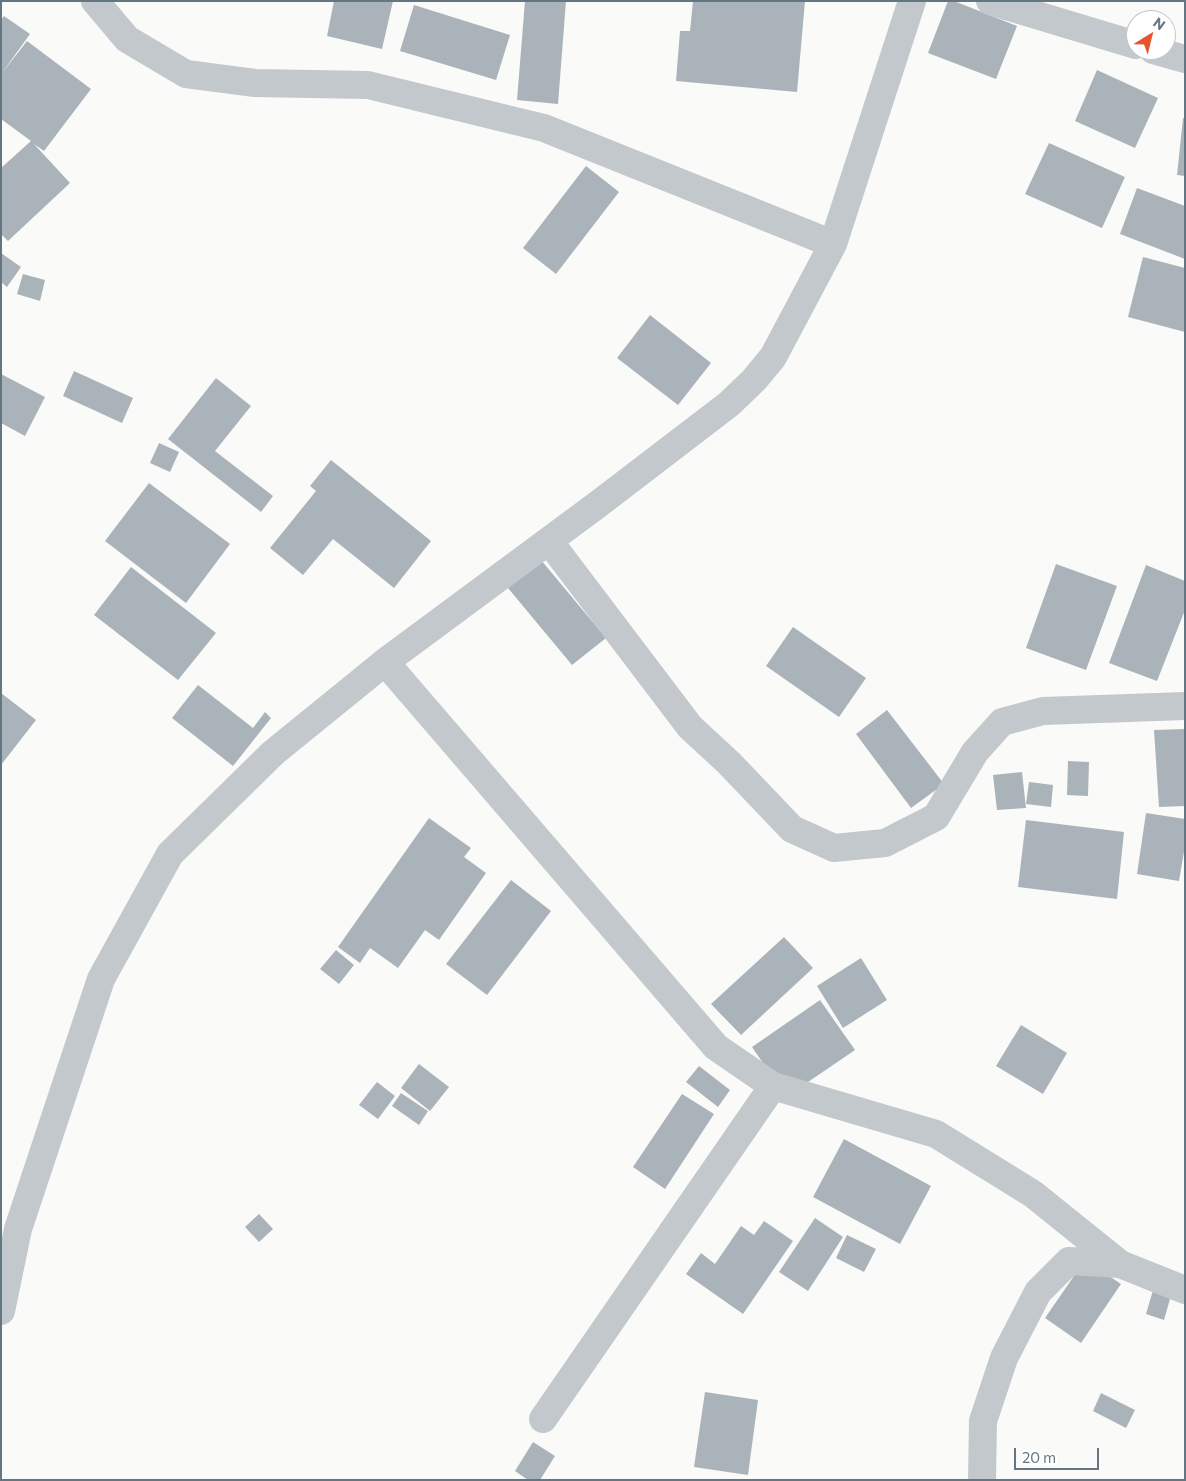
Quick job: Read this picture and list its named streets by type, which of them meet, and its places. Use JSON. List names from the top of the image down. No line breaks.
{"scale_bar":"20 m","north":"top right"}
